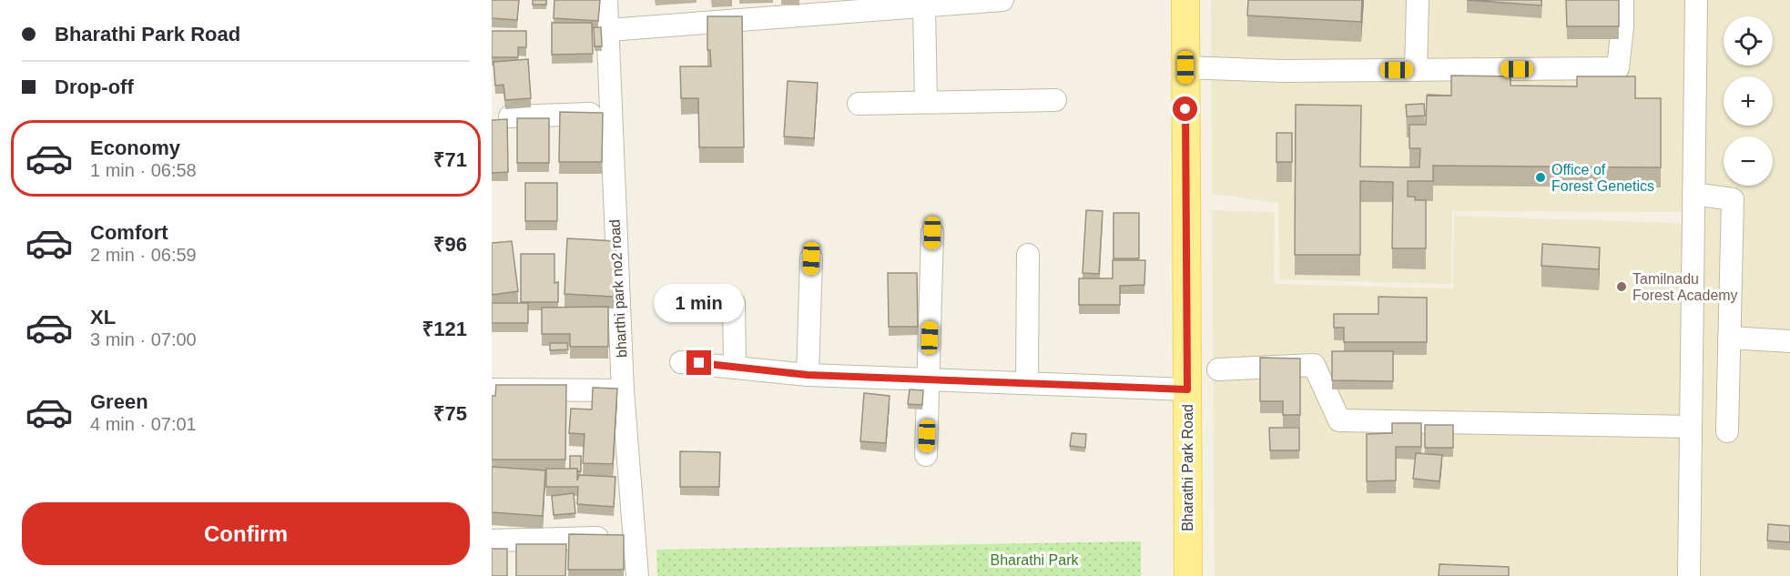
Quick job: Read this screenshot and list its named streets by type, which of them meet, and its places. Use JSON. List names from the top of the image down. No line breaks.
{"streets":{"main road":["Bharathi Park Road"],"street":["bharthi park no2 road"]},"parks":["Bharathi Park"],"places":["Office of Forest Genetics","Tamilnadu Forest Academy"],"page":{"banner":["Bharathi Park Road","Drop-off"],"map_buttons":["+","−"],"list":[{"name":"Economy","note":"1 min · 06:58","value":"₹71"},{"name":"Comfort","note":"2 min · 06:59","value":"₹96"},{"name":"XL","note":"3 min · 07:00","value":"₹121"},{"name":"Green","note":"4 min · 07:01","value":"₹75"}],"bubble":"1 min","buttons":"Confirm"}}
